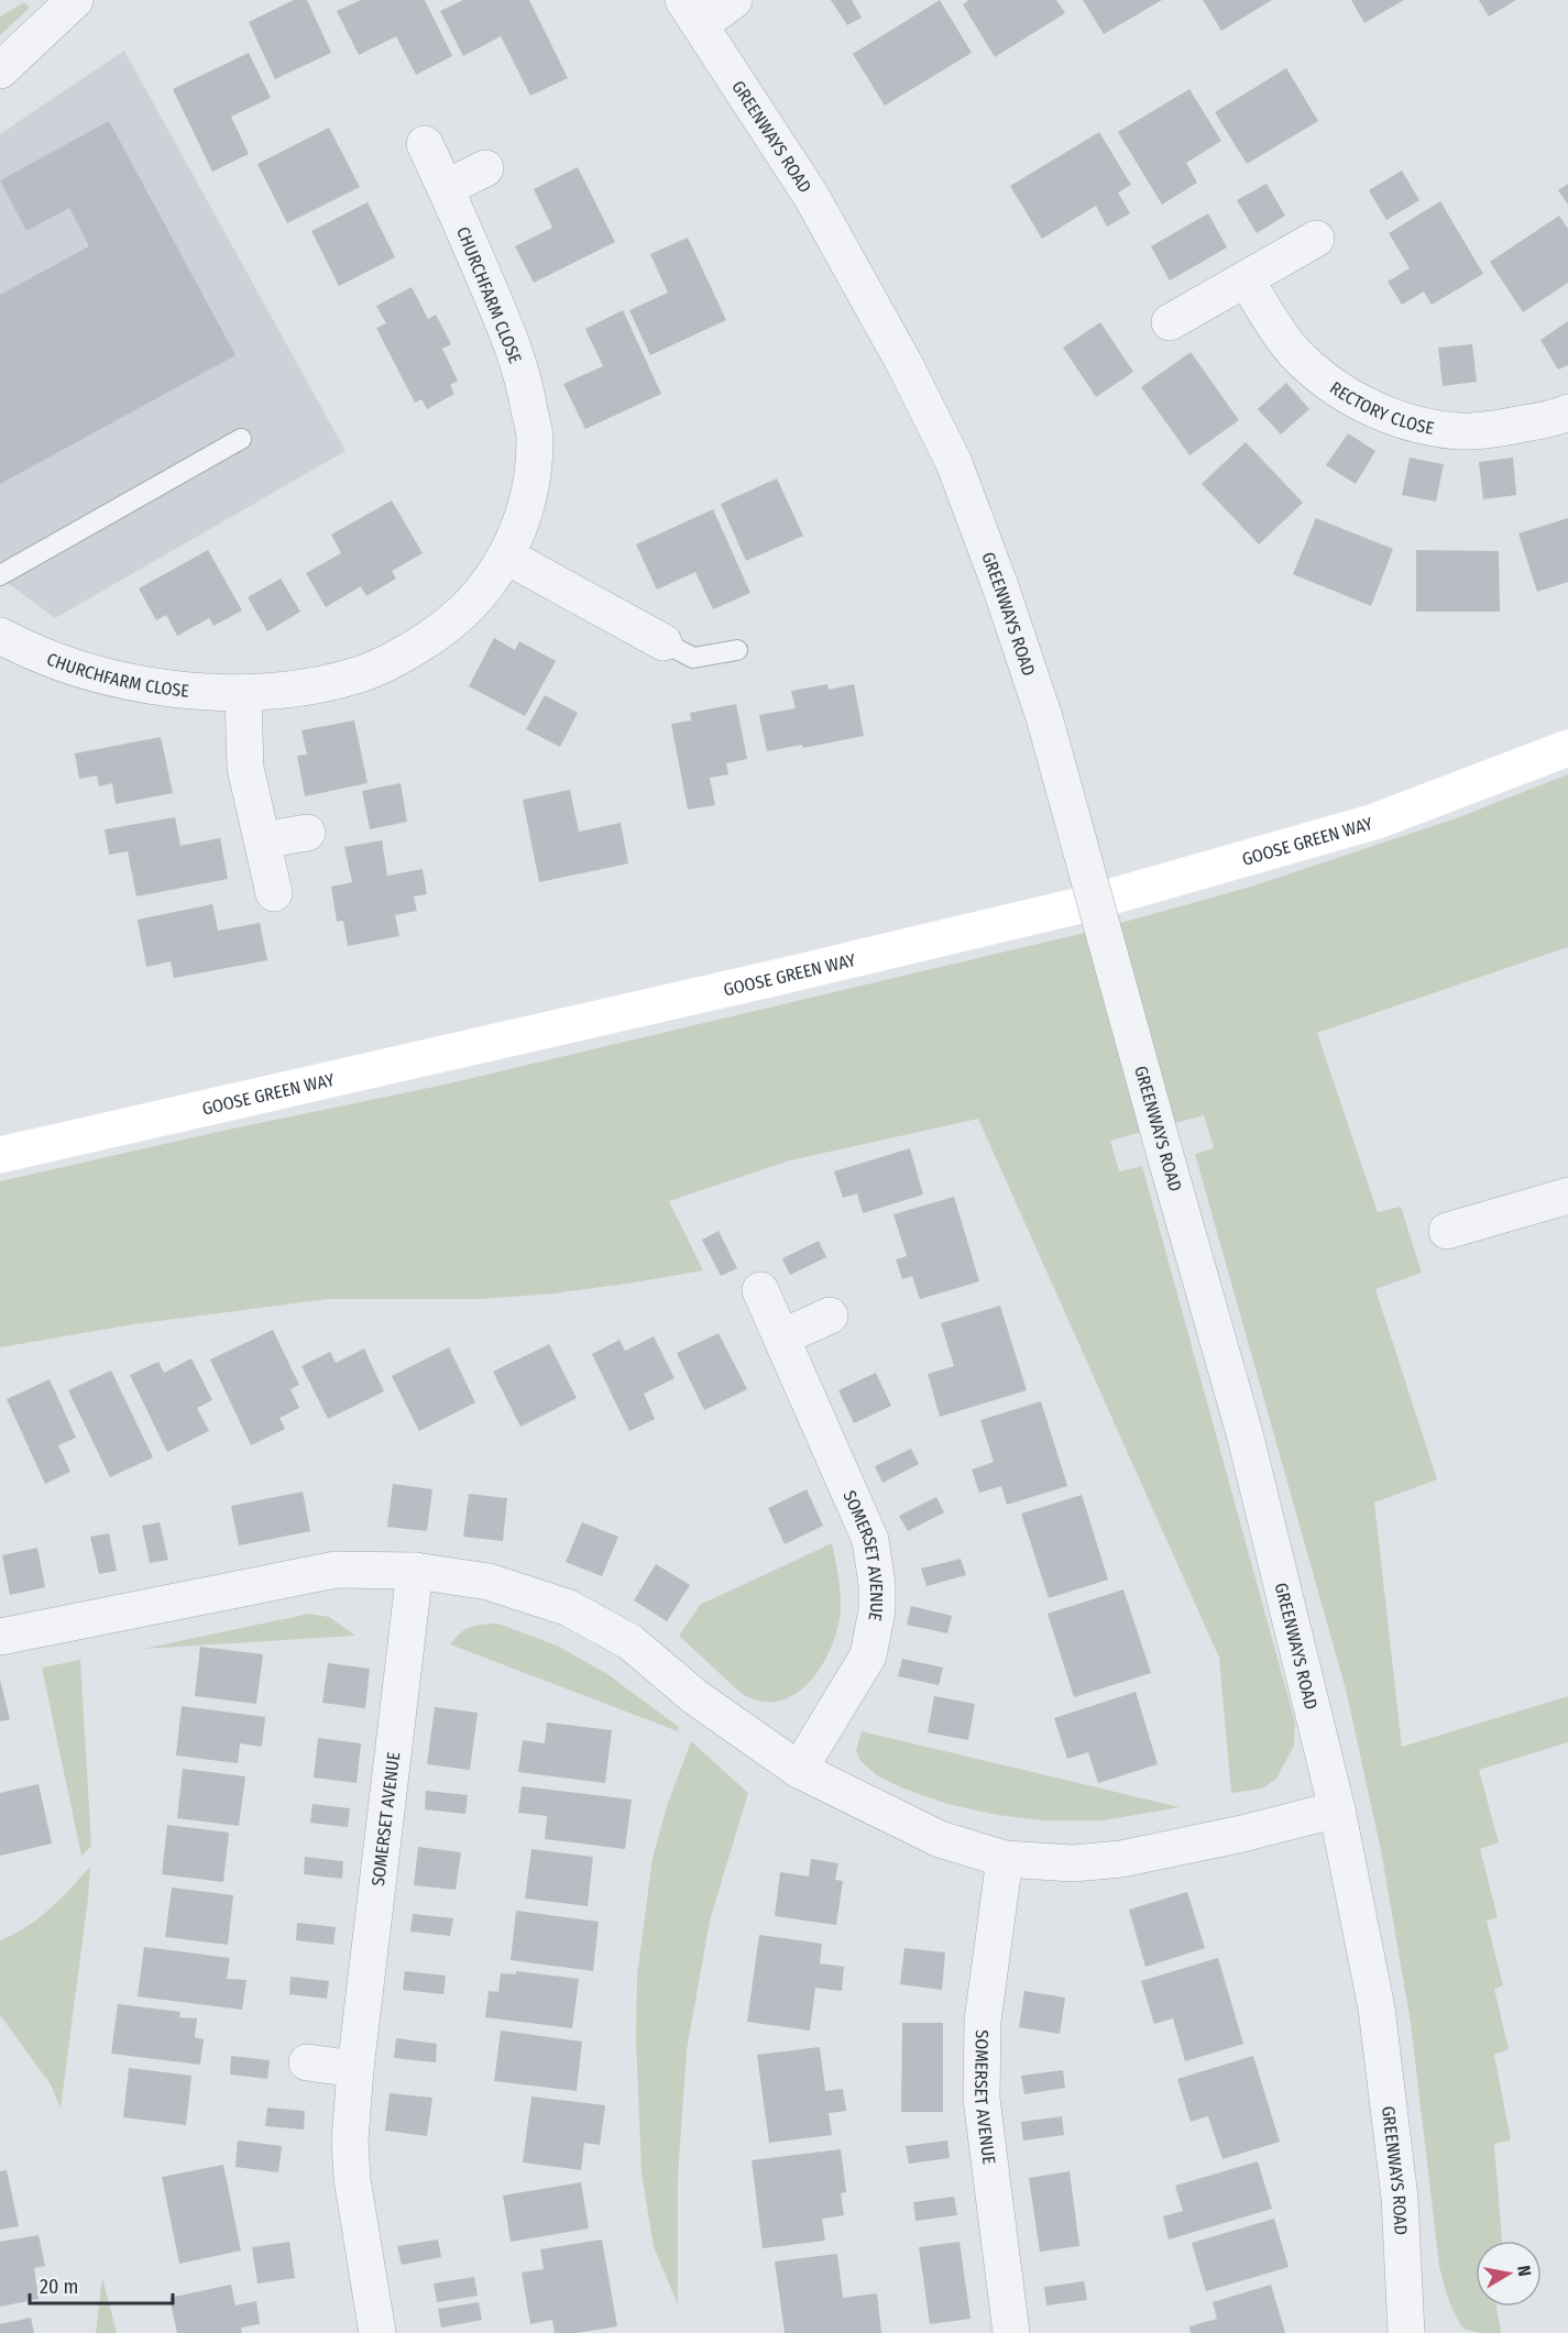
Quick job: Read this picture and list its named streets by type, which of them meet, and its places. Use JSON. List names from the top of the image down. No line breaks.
{"streets":{"main road":["GOOSE GREEN WAY"],"street":["GREENWAYS ROAD","CHURCHFARM CLOSE","RECTORY CLOSE","SOMERSET AVENUE"]},"scale_bar":"20 m","north":"right"}
